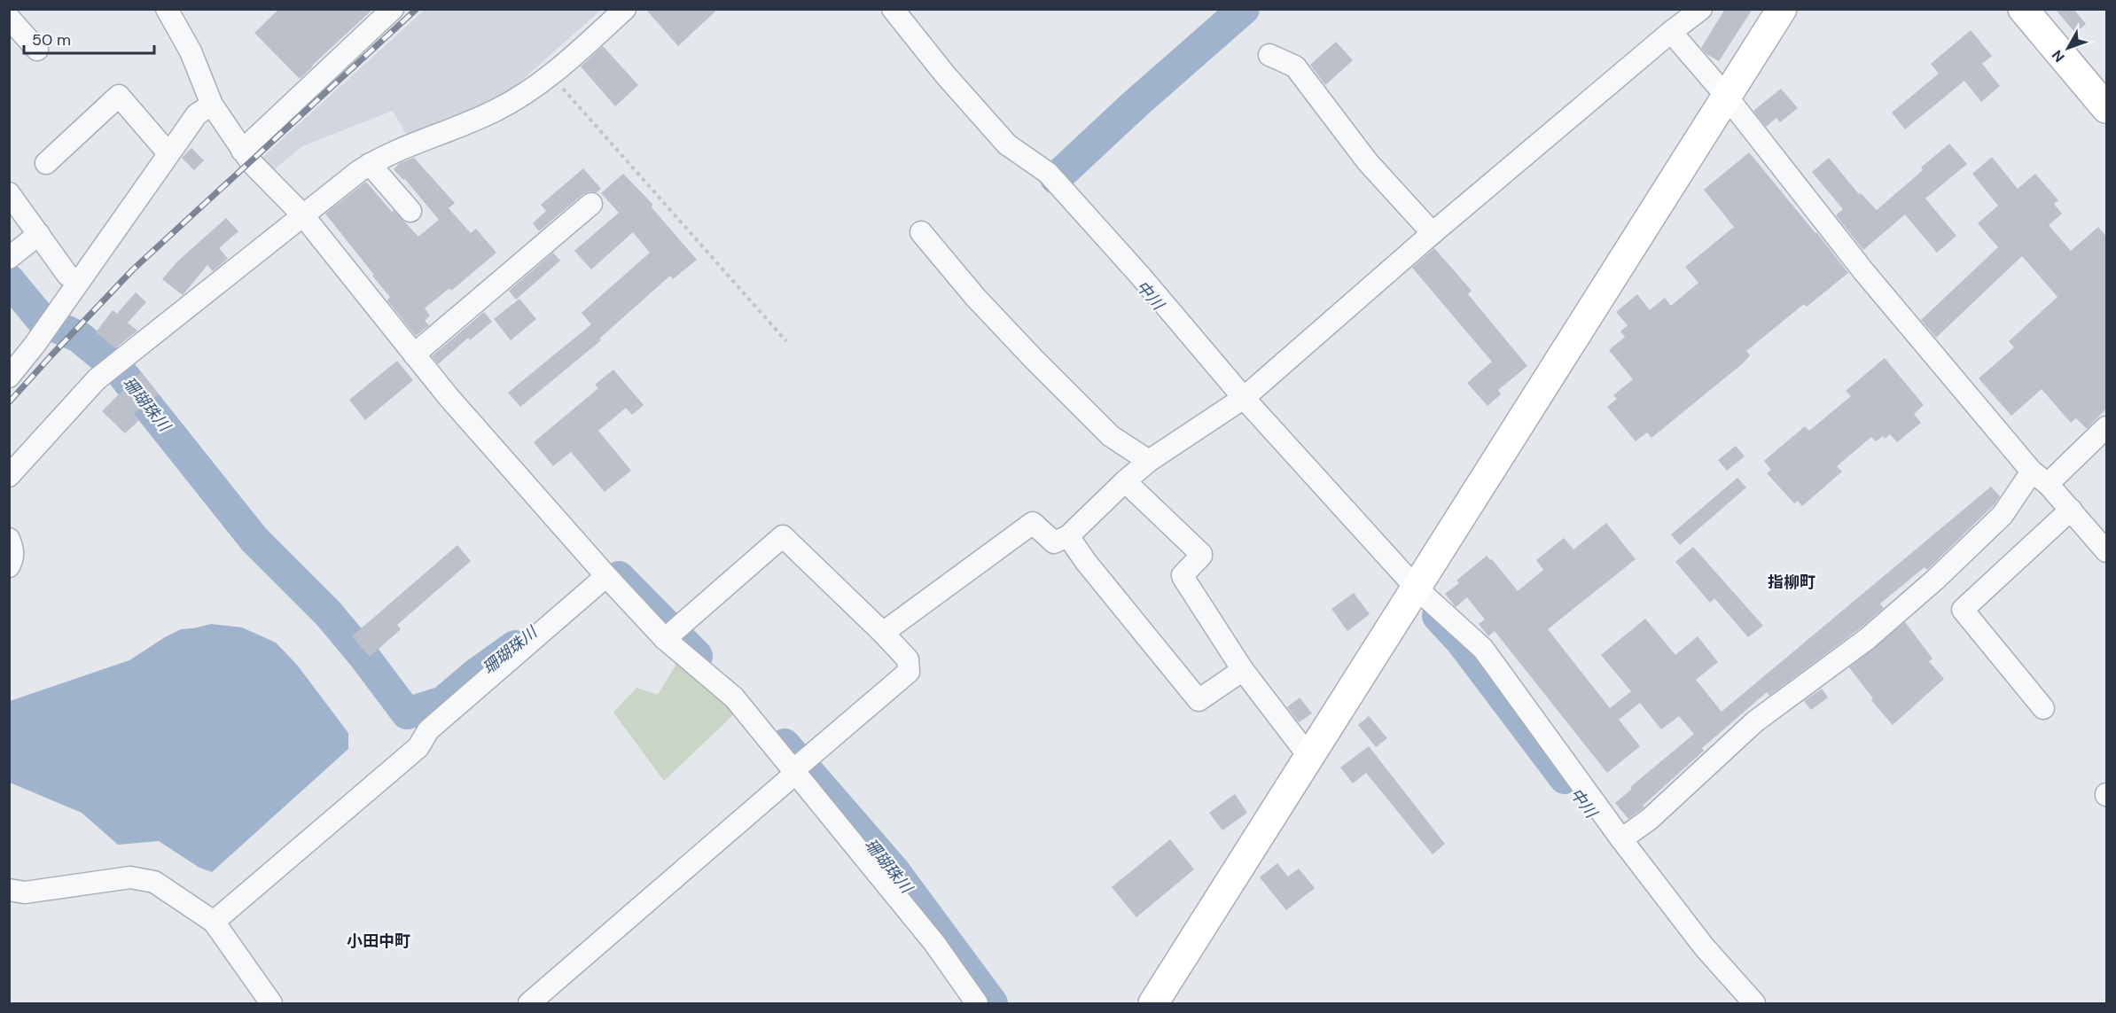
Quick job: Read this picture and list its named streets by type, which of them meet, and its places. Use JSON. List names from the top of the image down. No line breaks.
{"districts":["指柳町","小田中町"],"water":["中川","珊瑚珠川"],"scale_bar":"50 m","north":"bottom left"}
